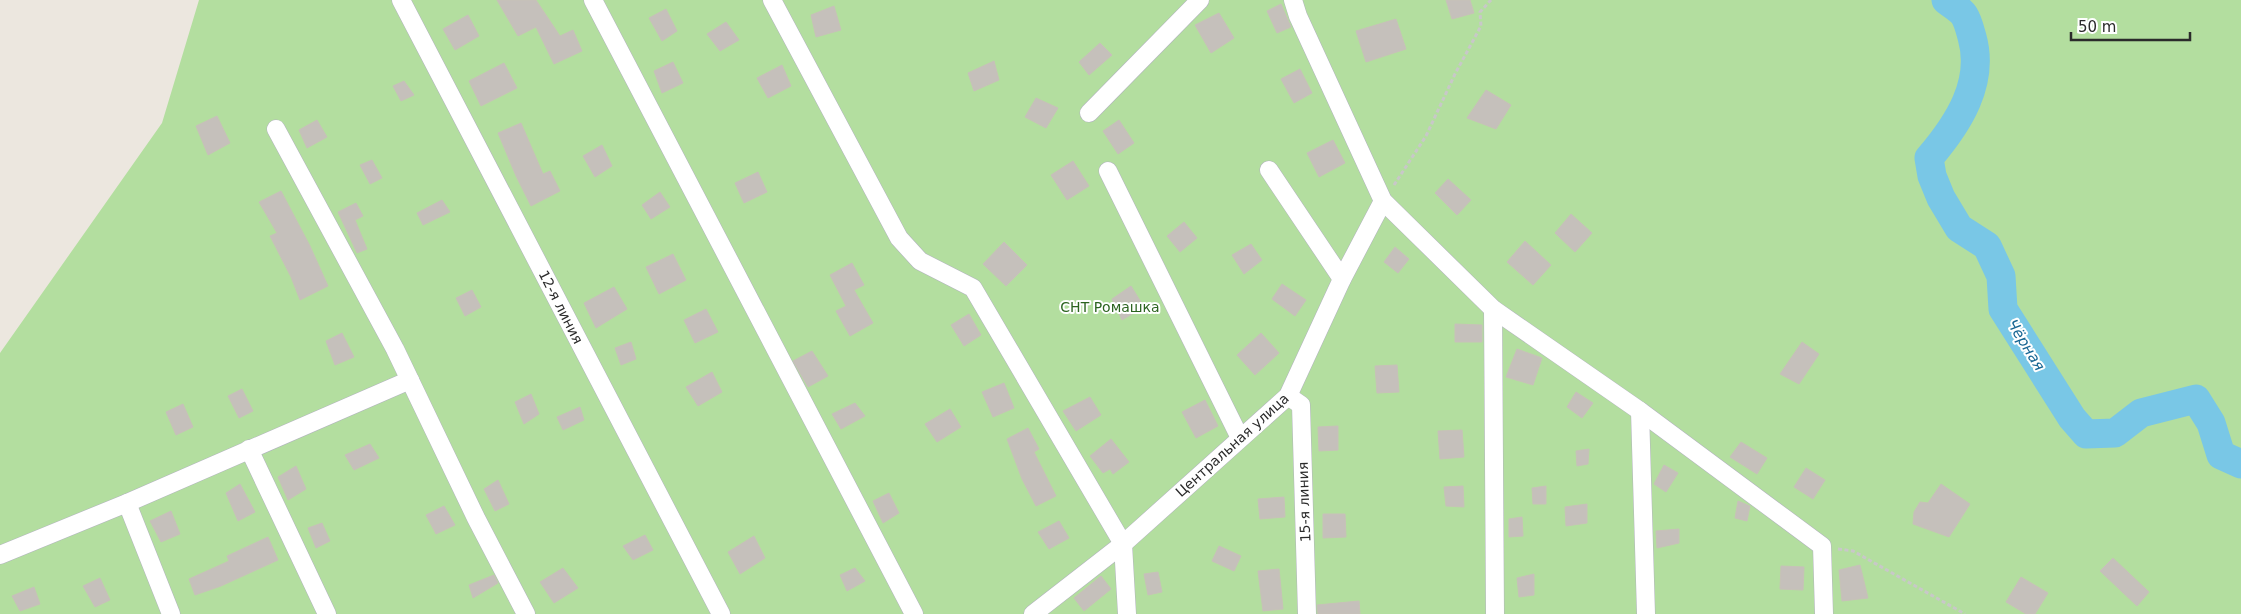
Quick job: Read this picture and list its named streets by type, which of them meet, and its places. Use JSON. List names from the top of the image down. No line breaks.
{"streets":{"street":["12-я линия","Центральная улица","15-я линия"]},"crossings":[["Центральная улица","15-я линия"]],"water":["Чёрная"],"parks":["СНТ Ромашка"],"scale_bar":"50 m"}
